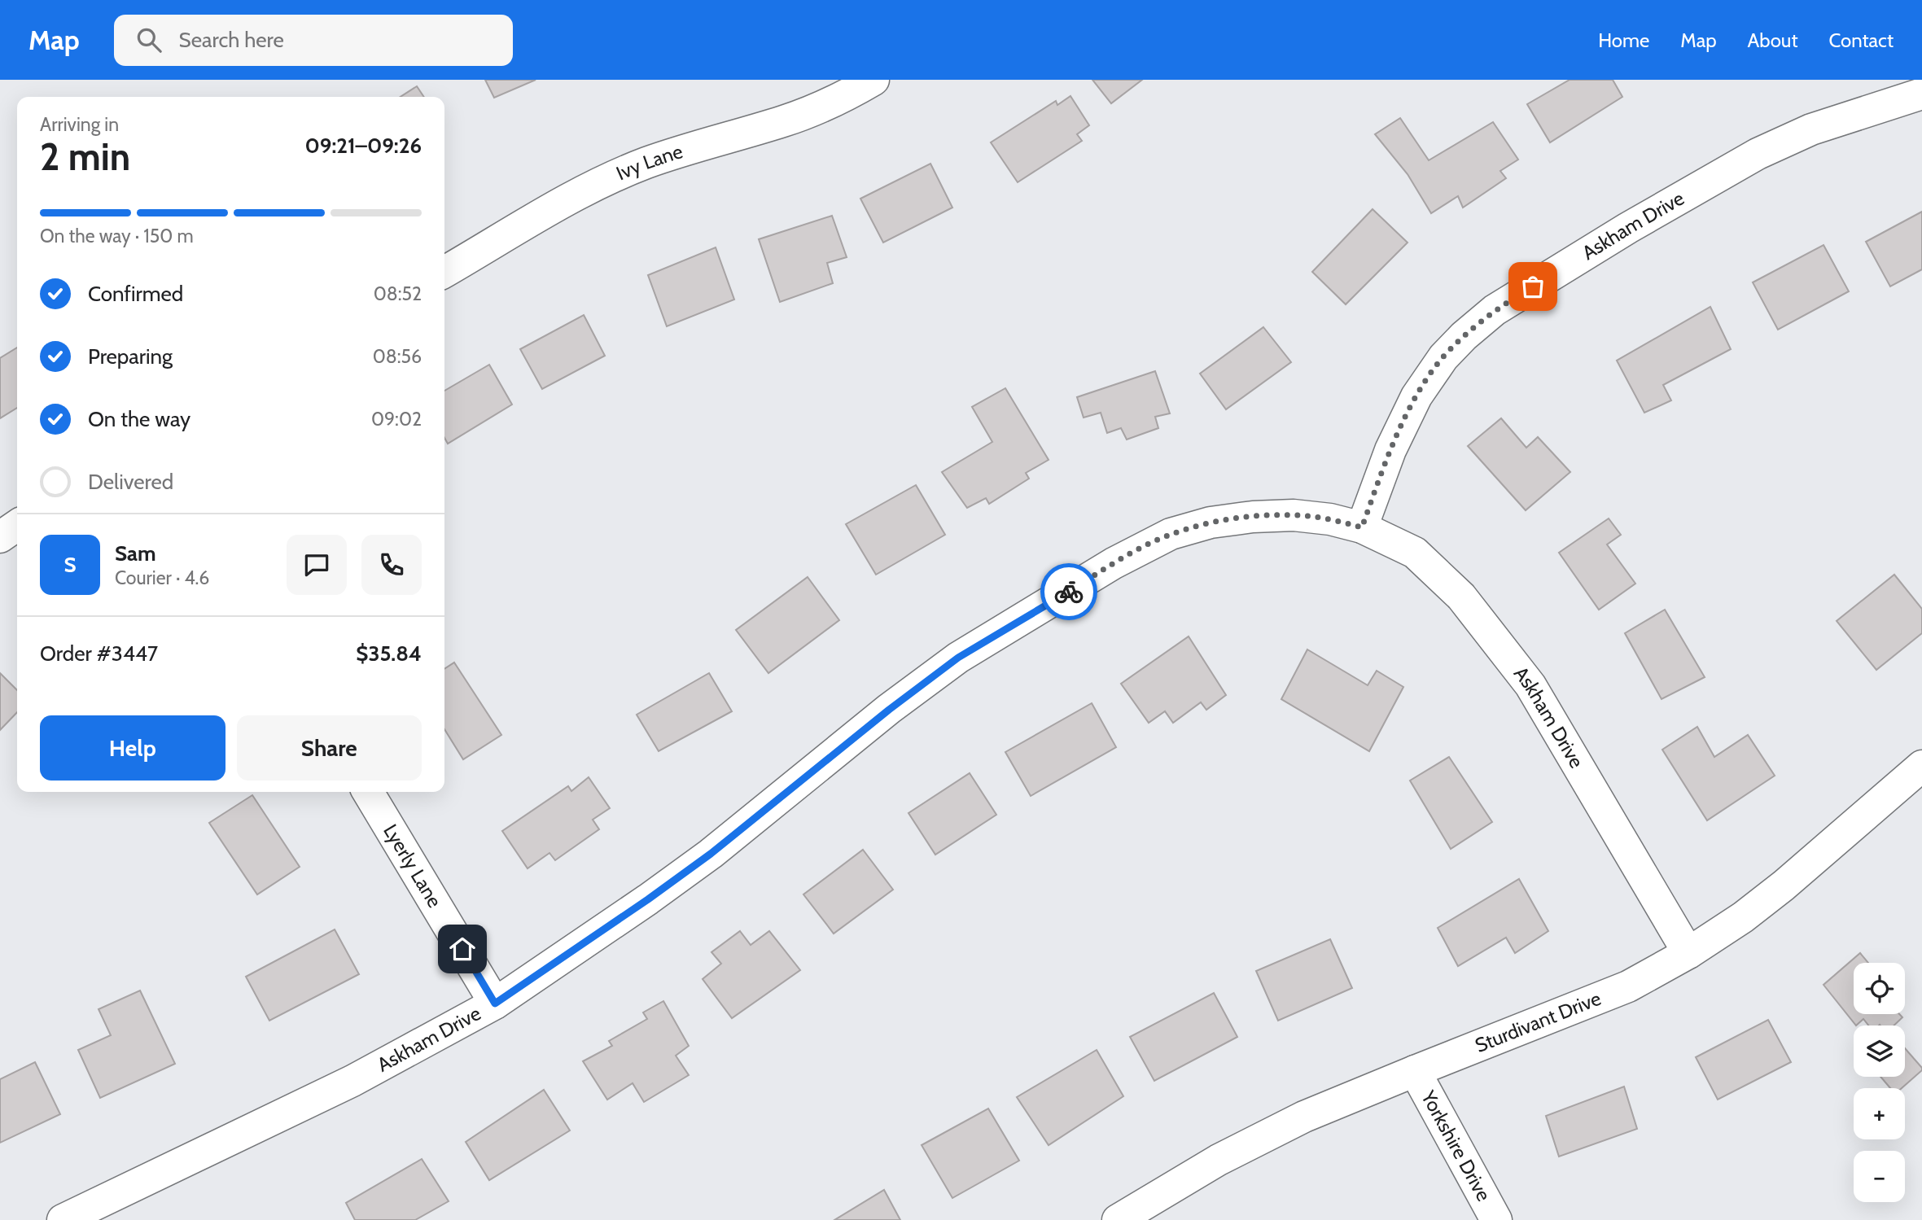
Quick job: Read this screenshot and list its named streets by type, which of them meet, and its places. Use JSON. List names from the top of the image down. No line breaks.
{"streets":{"street":["Ivy Lane","Askham Drive","Lyerly Lane","Sturdivant Drive","Yorkshire Drive"]},"crossings":[["Askham Drive","Lyerly Lane"],["Askham Drive","Sturdivant Drive"],["Sturdivant Drive","Yorkshire Drive"]],"page":{"header":"Map","search":"Search here","nav":["Home","Map","About","Contact"],"heading":["2 min","Arriving in","09:21–09:26"],"panel":["Sam","Courier · 4.6","Order #3447","$35.84"],"bar":"On the way · 150 m","list":[["Confirmed","08:52"],["Preparing","08:56"],["On the way","09:02"],"Delivered"],"round":"S","buttons":["Help","Share"],"map_buttons":["+","−"]}}
